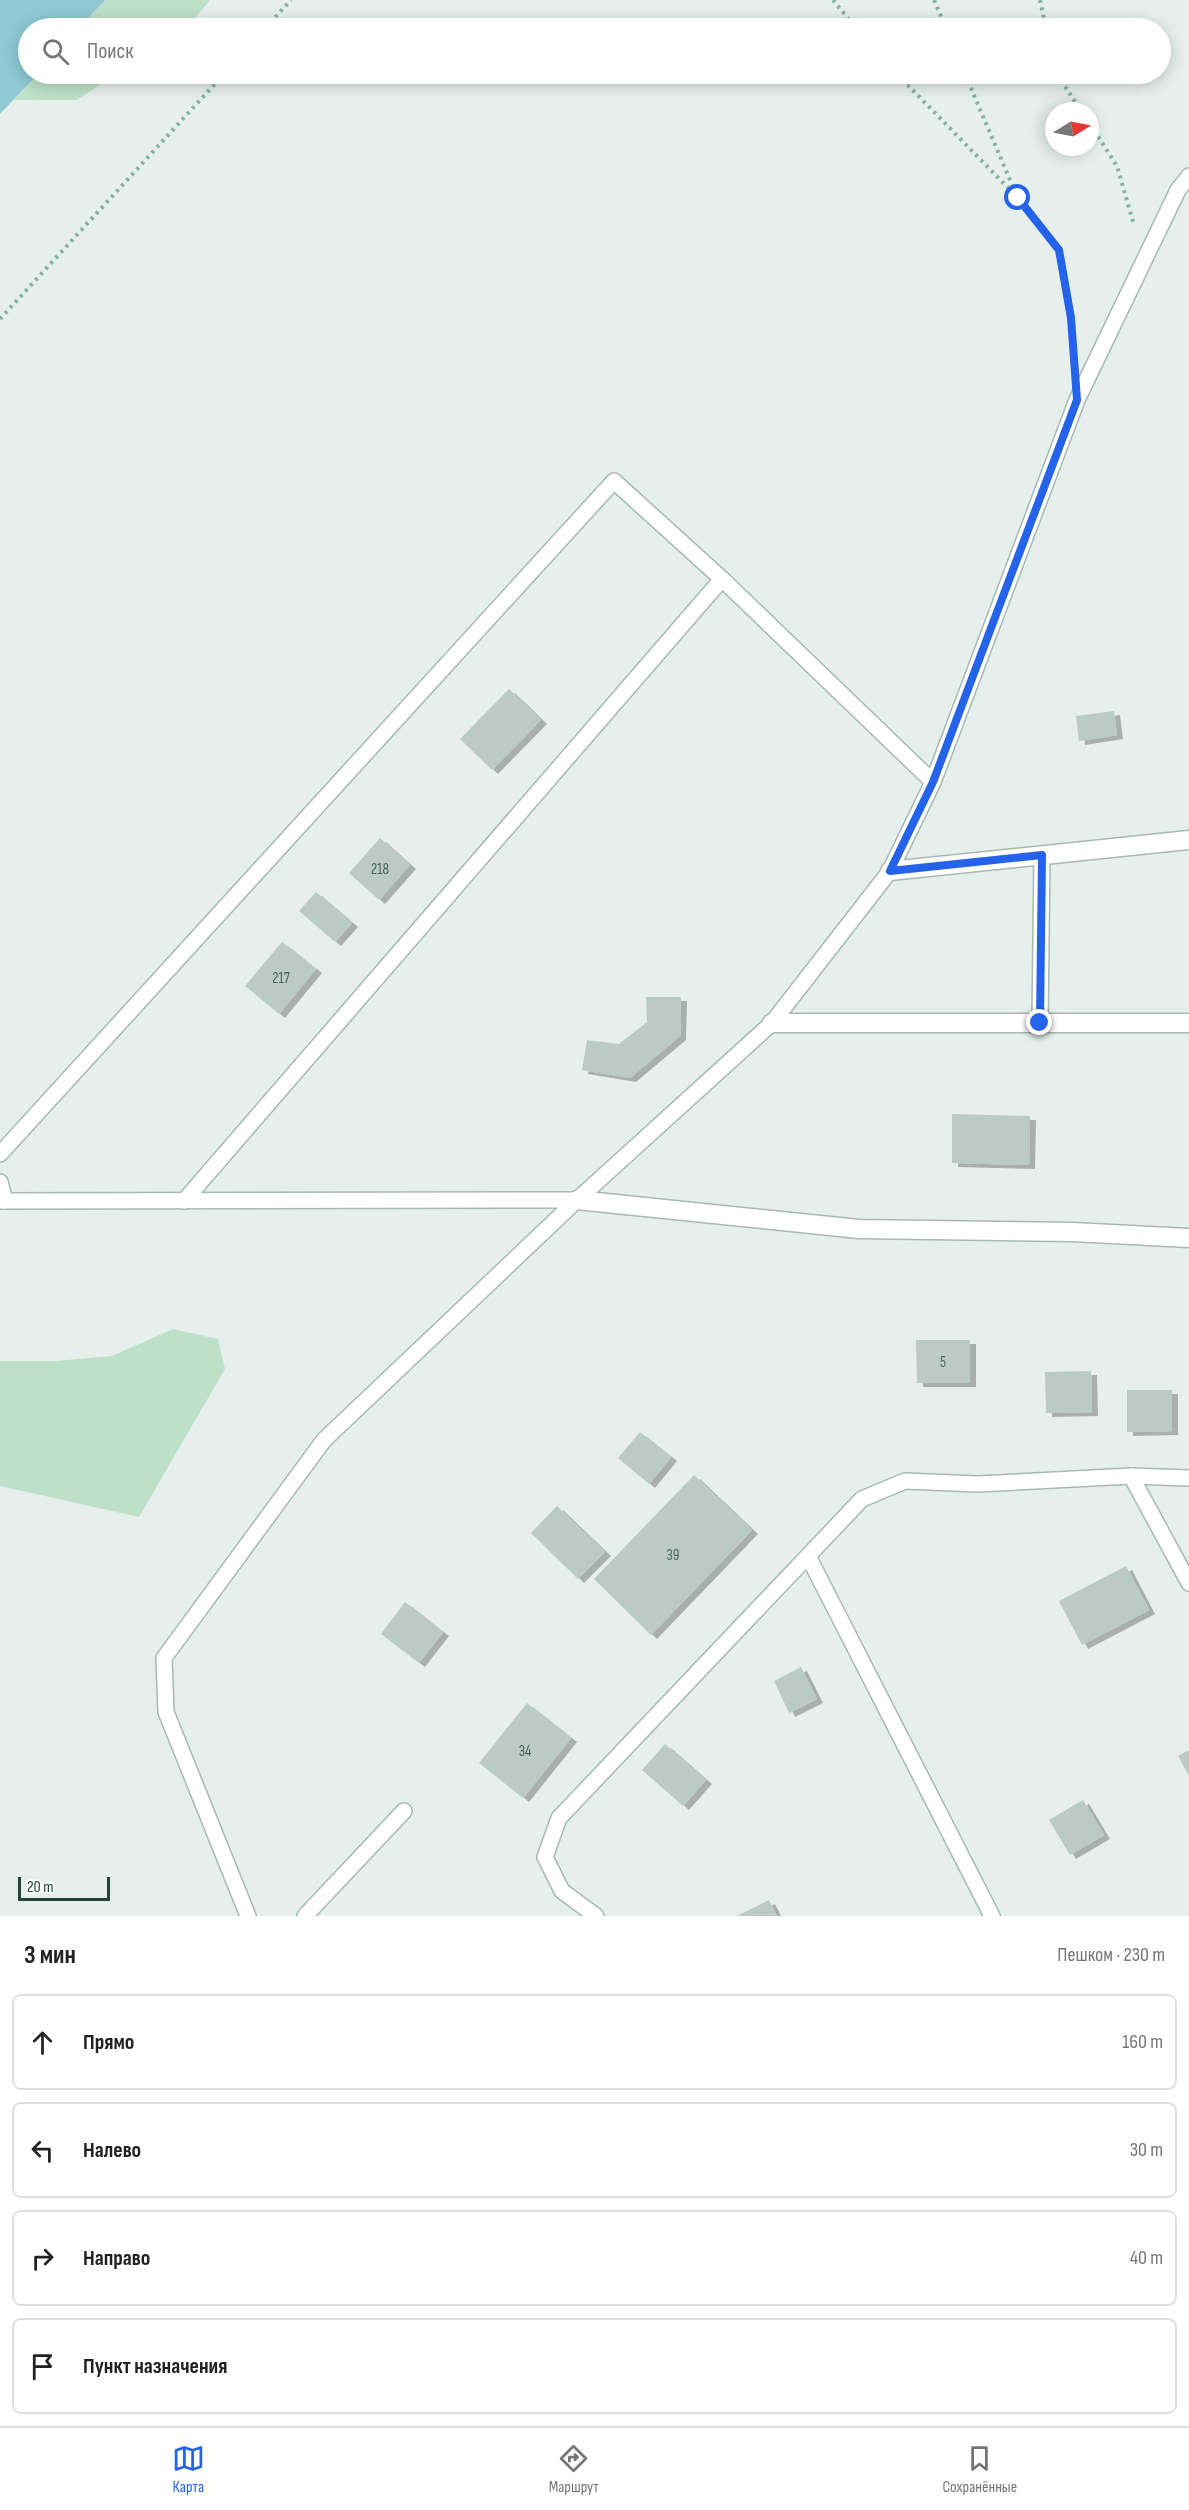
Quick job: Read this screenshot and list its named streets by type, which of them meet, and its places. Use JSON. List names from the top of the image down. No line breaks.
{"house_numbers":["218","217","5","39","34"],"scale_bar":"20 m","north":"right","page":{"search":"Поиск","scale":"20 m","heading":["3 мин","Пешком · 230 m"],"list":[["Прямо","160 m"],["Налево","30 m"],["Направо","40 m"],"Пункт назначения"],"nav":["Карта","Маршрут","Сохранённые"]}}
